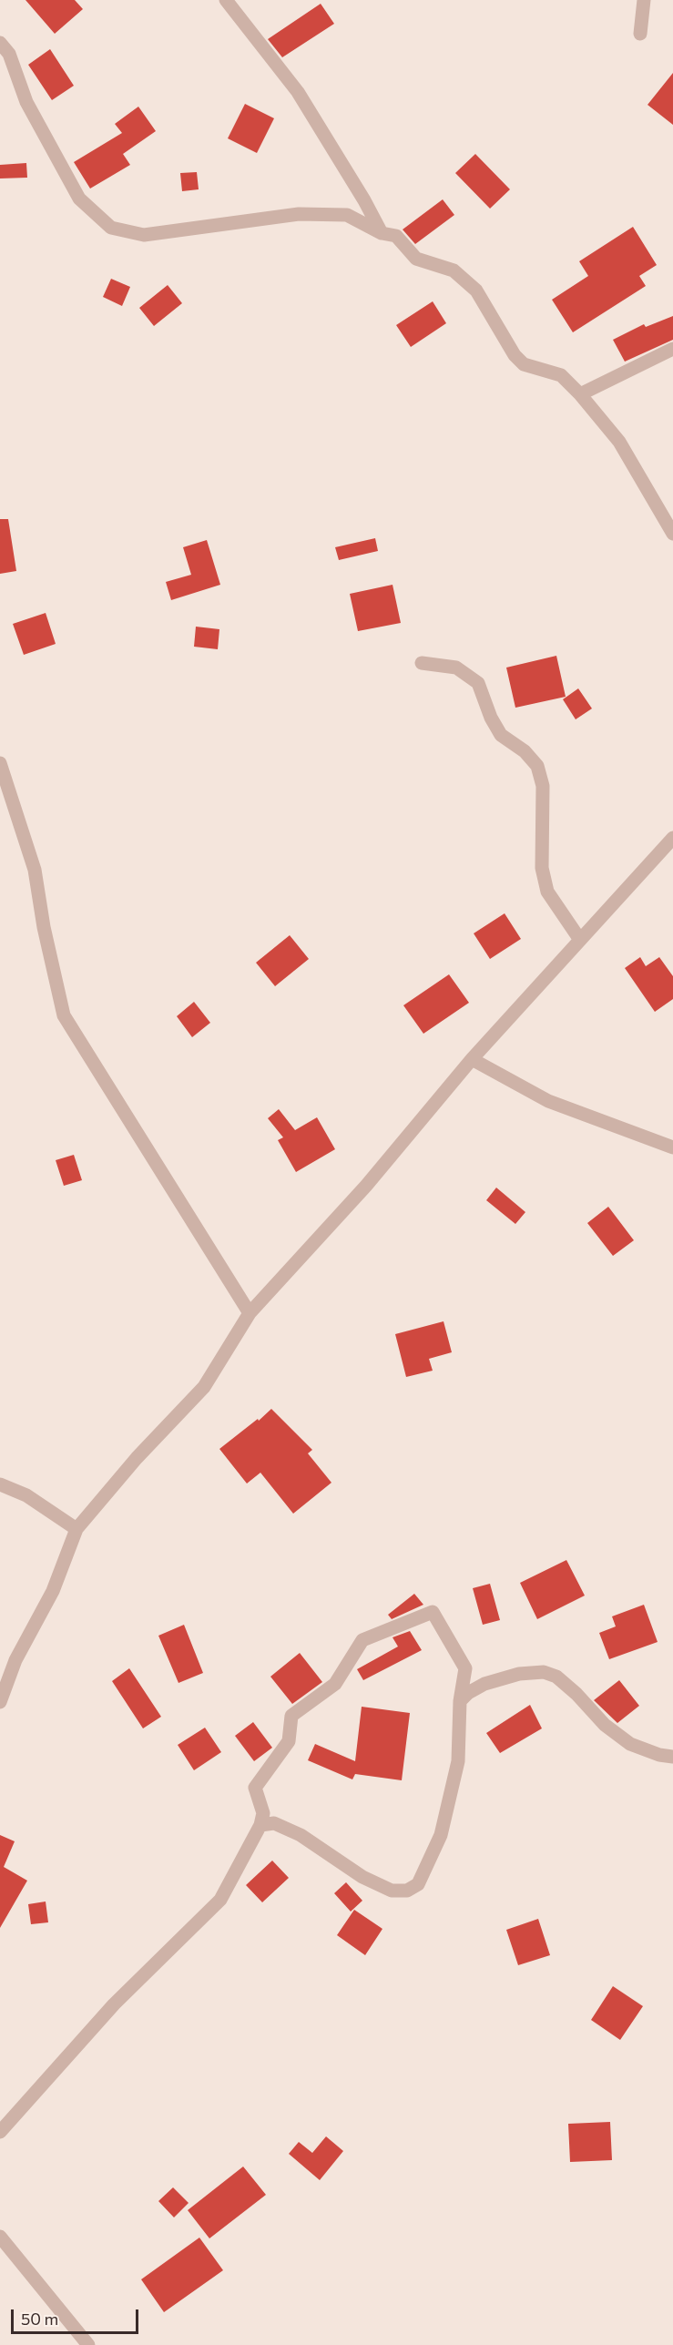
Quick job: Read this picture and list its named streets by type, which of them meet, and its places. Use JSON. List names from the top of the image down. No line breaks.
{"scale_bar":"50 m"}
